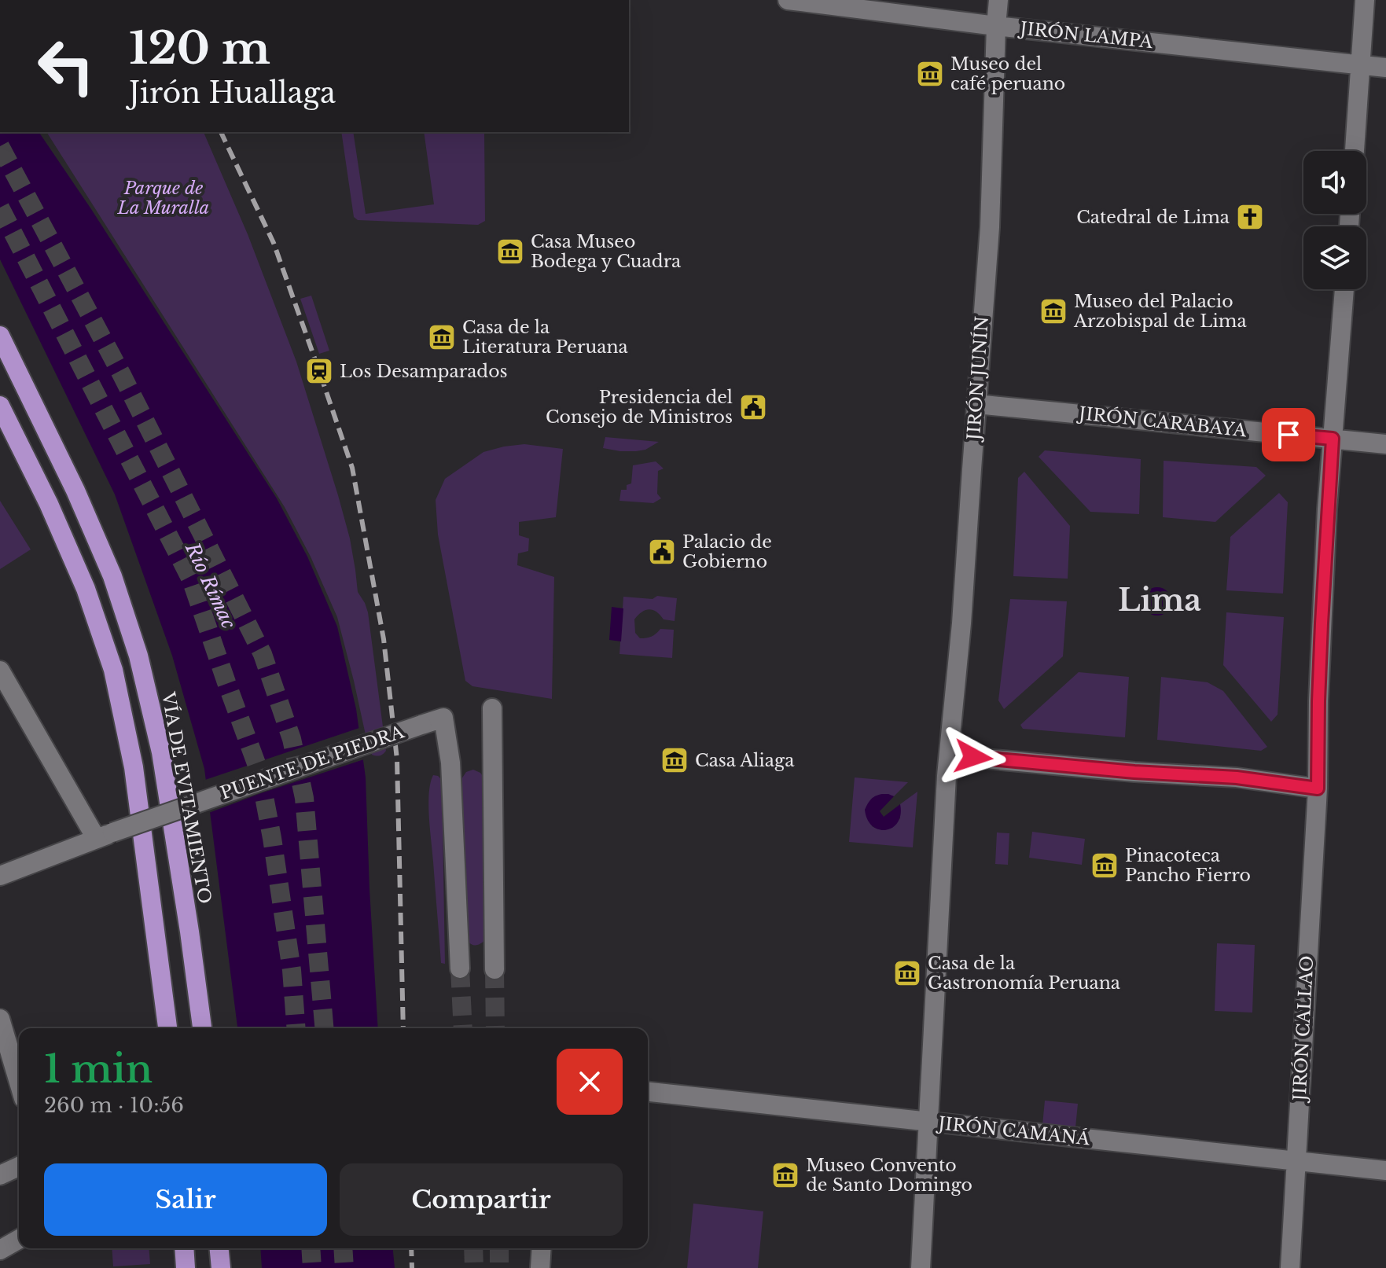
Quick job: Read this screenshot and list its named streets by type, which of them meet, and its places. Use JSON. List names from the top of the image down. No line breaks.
{"streets":{"highway":["VÍA DE EVITAMIENTO"],"street":["JIRÓN LAMPA","JIRÓN JUNÍN","JIRÓN CARABAYA","PUENTE DE PIEDRA","JIRÓN CALLAO","JIRÓN CAMANÁ"]},"crossings":[["JIRÓN LAMPA","JIRÓN JUNÍN"],["JIRÓN JUNÍN","JIRÓN CARABAYA"],["JIRÓN JUNÍN","JIRÓN CAMANÁ"],["JIRÓN CARABAYA","JIRÓN CALLAO"],["JIRÓN CALLAO","JIRÓN CAMANÁ"]],"districts":["Lima"],"water":["Río Rímac"],"parks":["Parque de La Muralla"],"places":{"museum":["Museo del café peruano","Casa Museo Bodega y Cuadra","Museo del Palacio Arzobispal de Lima","Casa de la Literatura Peruana","Casa Aliaga","Pinacoteca Pancho Fierro","Casa de la Gastronomía Peruana","Museo Convento de Santo Domingo"],"church":["Catedral de Lima"],"station":["Los Desamparados"],"public building":["Presidencia del Consejo de Ministros","Palacio de Gobierno"]},"page":{"turn":["120 m","Jirón Huallaga"],"heading":["1 min","260 m · 10:56"],"buttons":["Salir","Compartir"]}}
